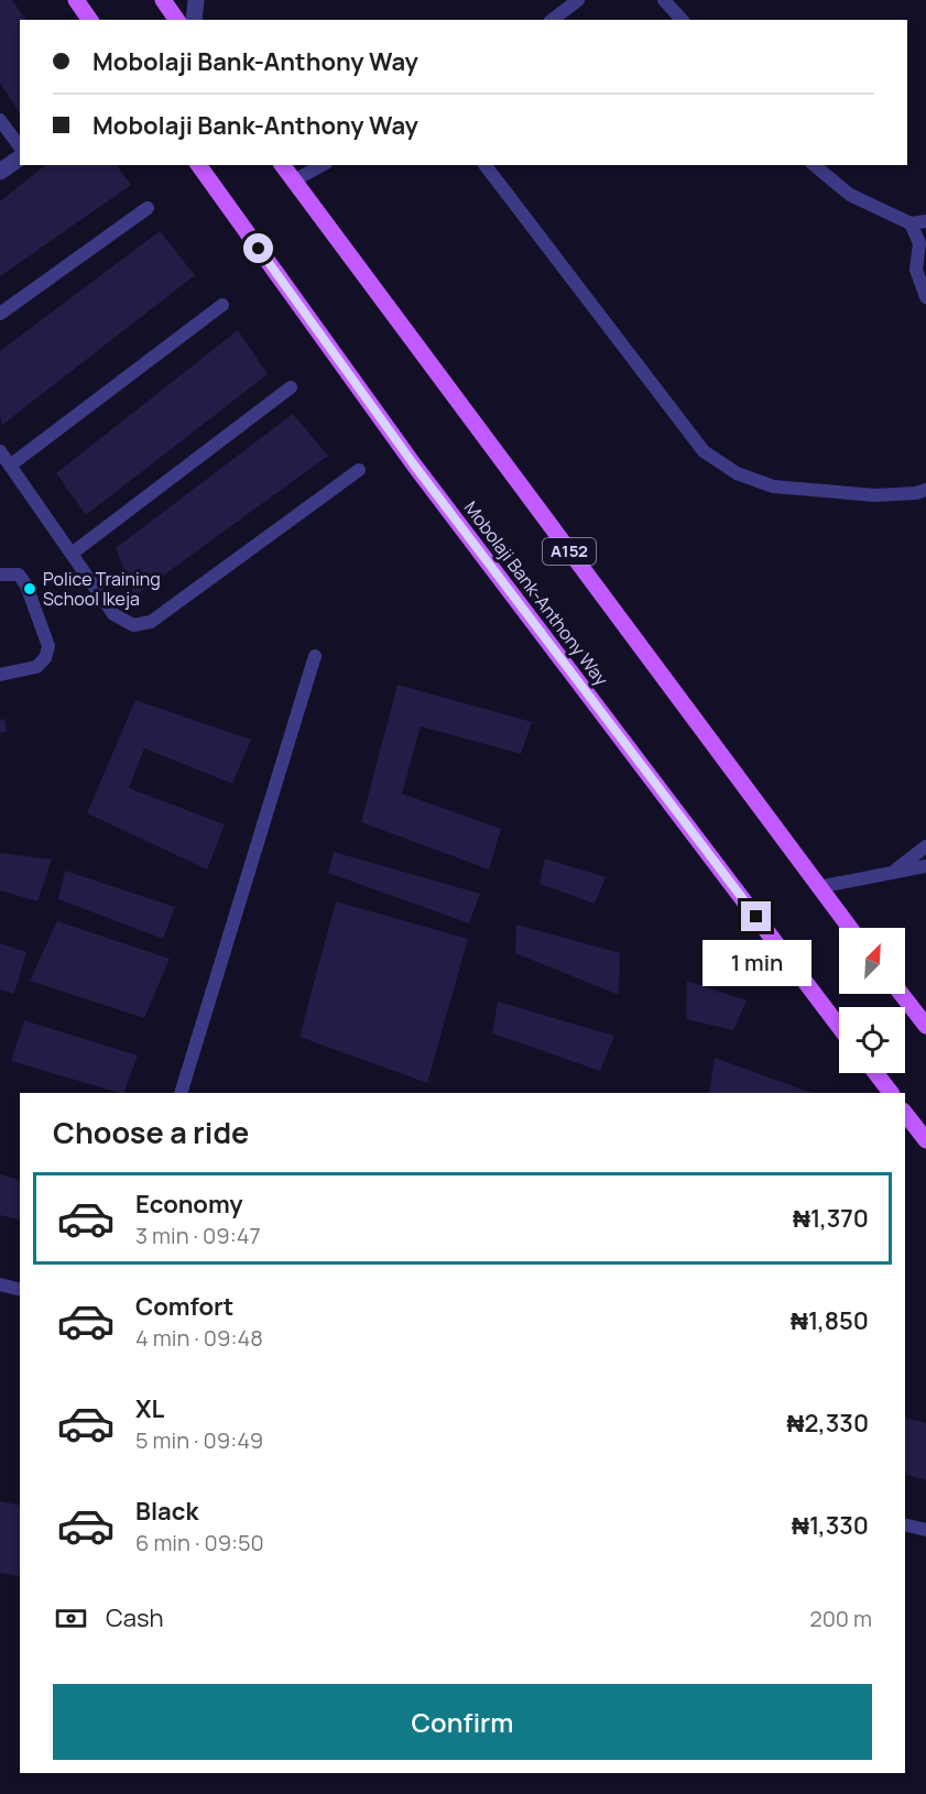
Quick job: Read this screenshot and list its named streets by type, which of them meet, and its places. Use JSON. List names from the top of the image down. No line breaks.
{"streets":{"main road":["A152","Mobolaji Bank-Anthony Way"]},"places":["Police Training School Ikeja"],"north":"top right","page":{"banner":["Mobolaji Bank-Anthony Way","Mobolaji Bank-Anthony Way"],"bubble":"1 min","heading":"Choose a ride","list":[{"name":"Economy","note":"3 min · 09:47","value":"₦1,370"},{"name":"Comfort","note":"4 min · 09:48","value":"₦1,850"},{"name":"XL","note":"5 min · 09:49","value":"₦2,330"},{"name":"Black","note":"6 min · 09:50","value":"₦1,330"}],"pay":["Cash","200 m"],"buttons":"Confirm"}}
